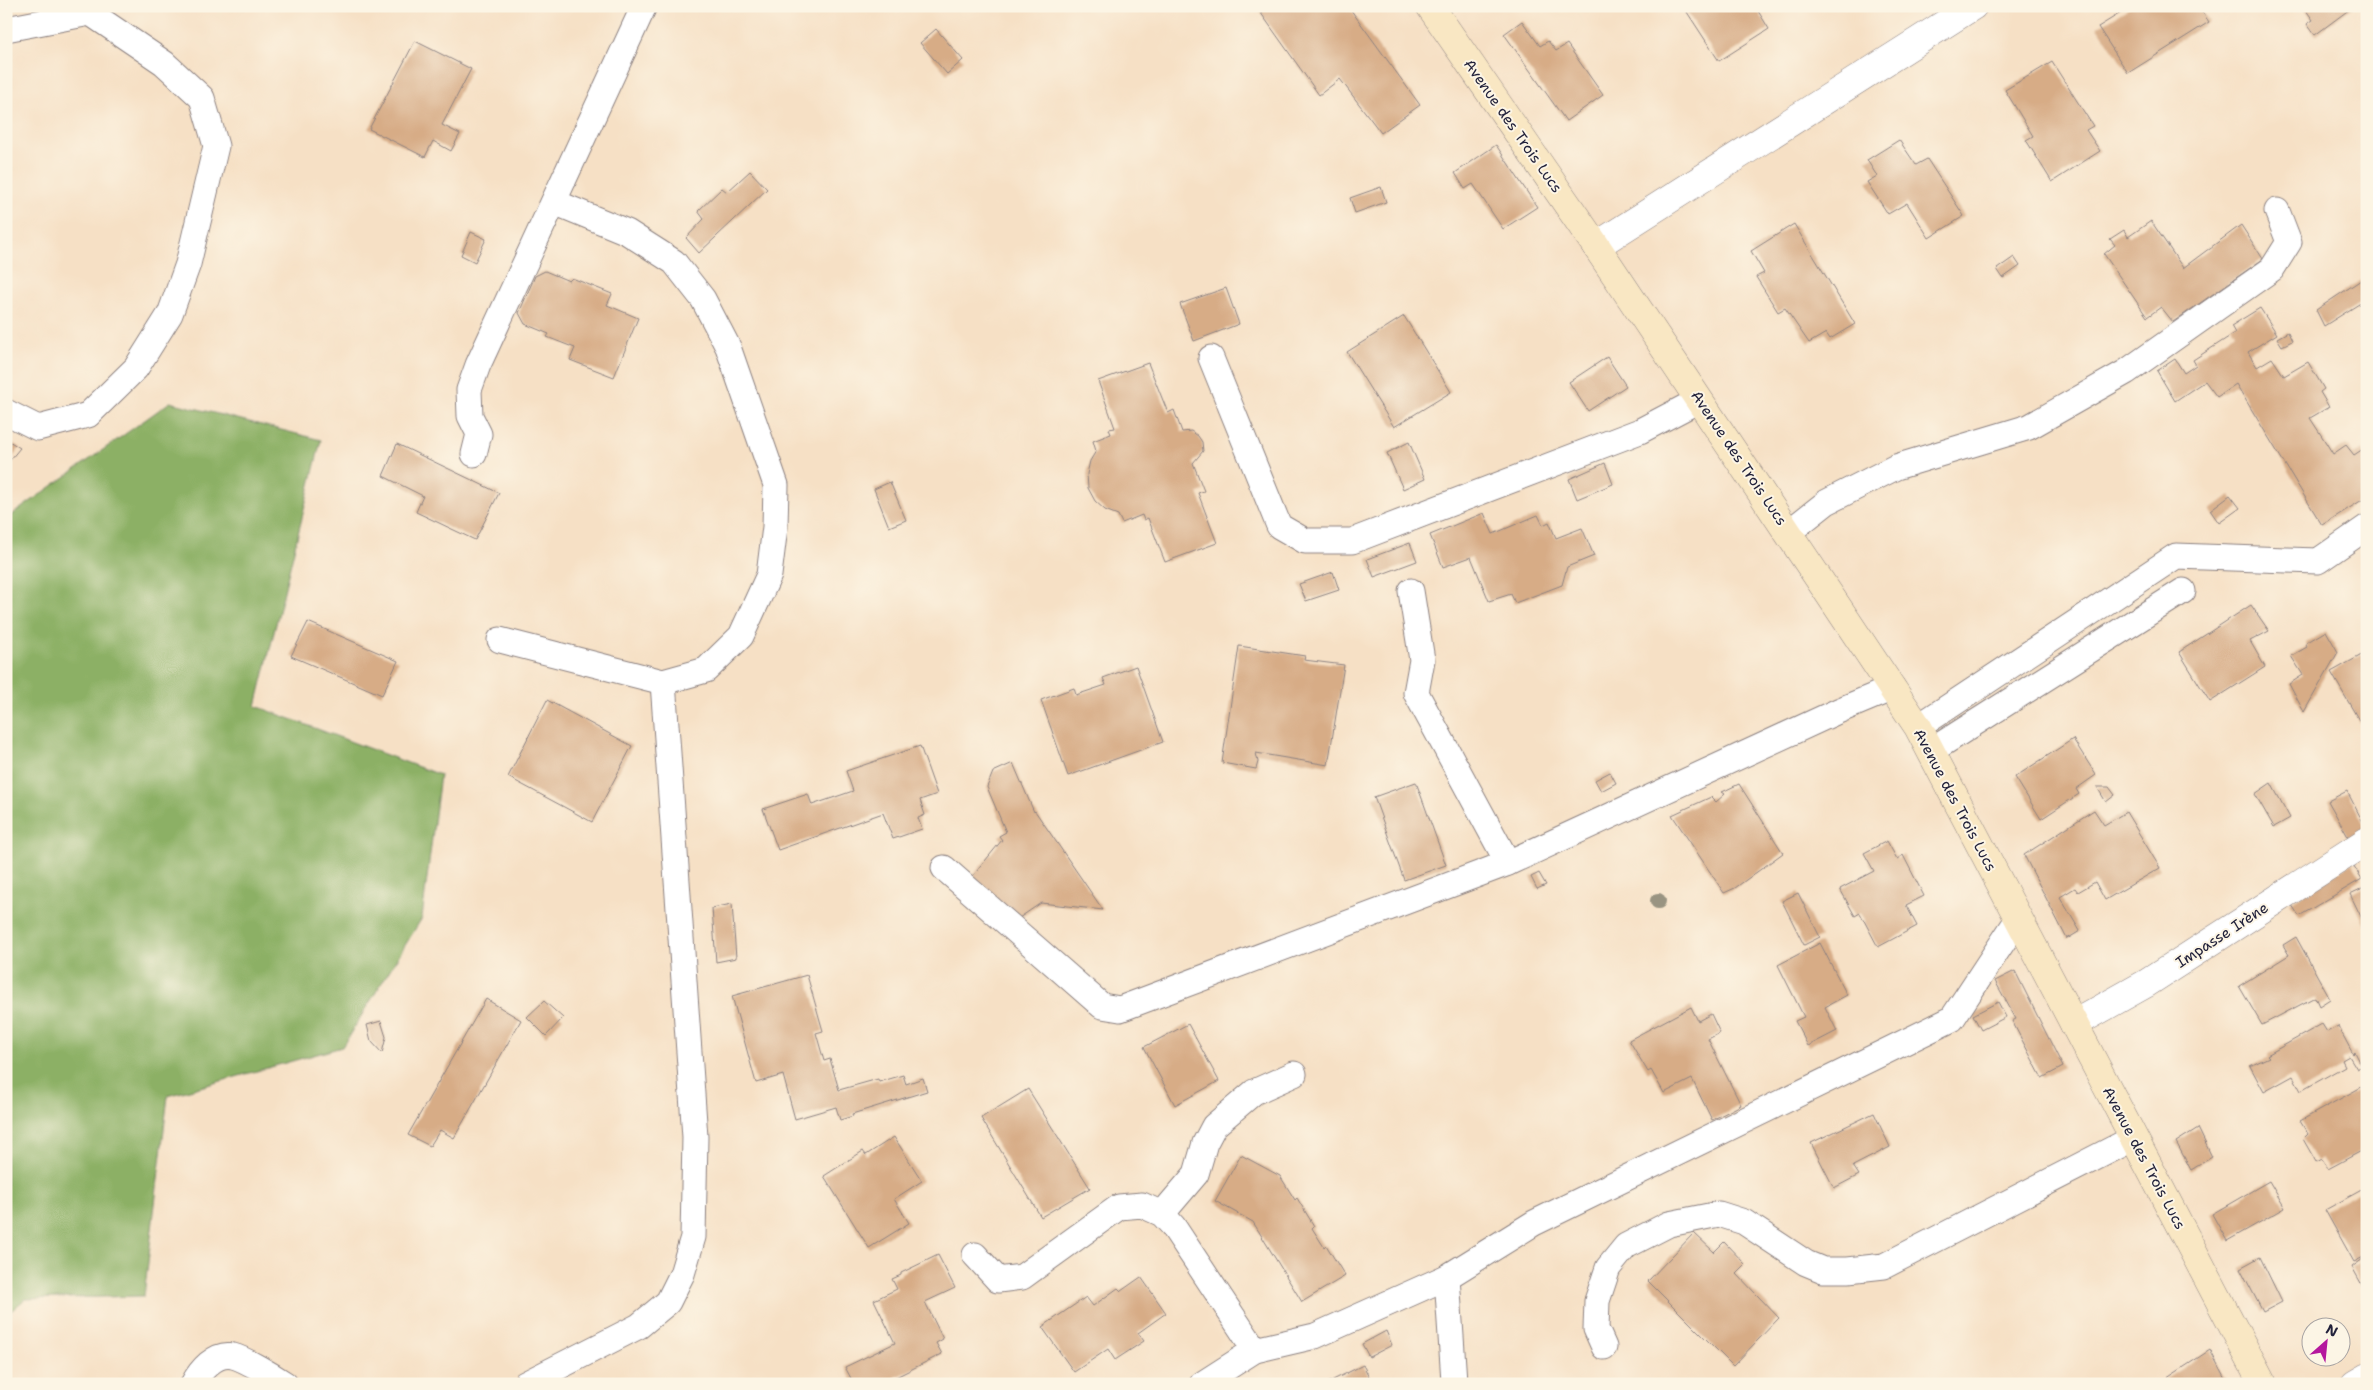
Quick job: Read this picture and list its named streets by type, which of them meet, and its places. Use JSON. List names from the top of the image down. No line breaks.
{"streets":{"main road":["Avenue des Trois Lucs"],"street":["Impasse Irène"]},"crossings":[["Avenue des Trois Lucs","Impasse Irène"]],"north":"top right"}
